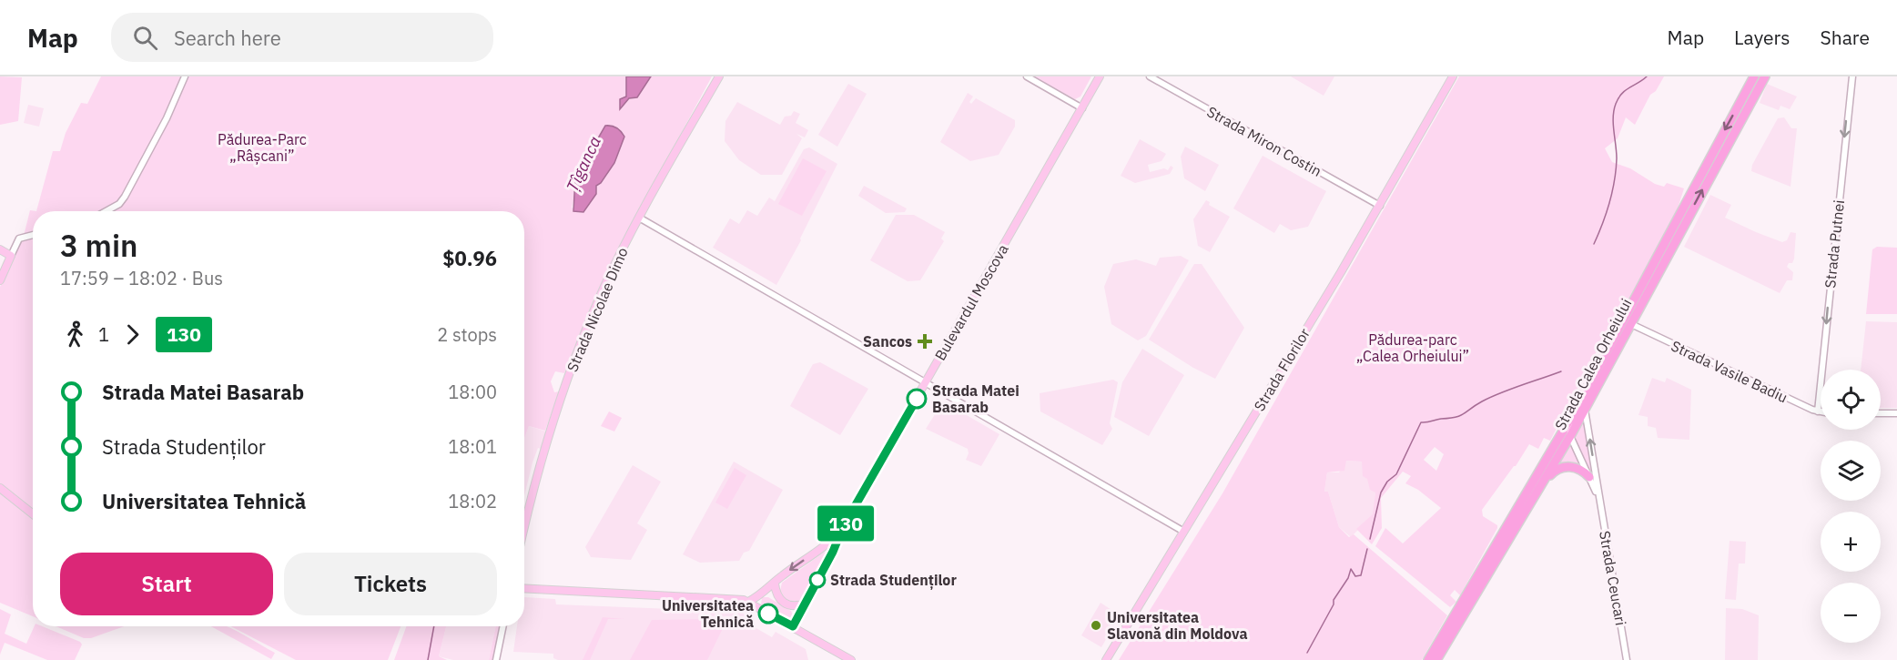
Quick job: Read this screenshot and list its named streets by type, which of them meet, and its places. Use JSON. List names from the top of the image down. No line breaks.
{"streets":{"highway":["Strada Calea Orheiului"],"main road":["Bulevardul Moscova","Strada Nicolae Dimo","Strada Florilor"],"street":["Strada Miron Costin","Strada Putnei","Strada Vasile Badiu","Strada Ceucari"]},"crossings":[["Strada Miron Costin","Strada Florilor"],["Strada Putnei","Strada Vasile Badiu"],["Strada Calea Orheiului","Strada Vasile Badiu"],["Strada Calea Orheiului","Strada Ceucari"]],"one_way":["Strada Putnei"],"water":["Țîganca"],"parks":["Pădurea-Parc „Râșcani”","Pădurea-parc „Calea Orheiului”"],"places":{"health":["Sancos"],"other":["Strada Matei Basarab","Strada Studenților","Universitatea Tehnică","Universitatea Slavonă din Moldova"]},"lines":["bus line 130"],"page":{"header":"Map","search":"Search here","nav":["Map","Layers","Share"],"on_map":"130","heading":["3 min","17:59 – 18:02 · Bus","$0.96"],"legs":["1","130","2 stops"],"list":[{"name":"Strada Matei Basarab","value":"18:00"},{"name":"Strada Studenților","value":"18:01"},{"name":"Universitatea Tehnică","value":"18:02"}],"map_buttons":["+","−"],"buttons":["Start","Tickets"]}}
